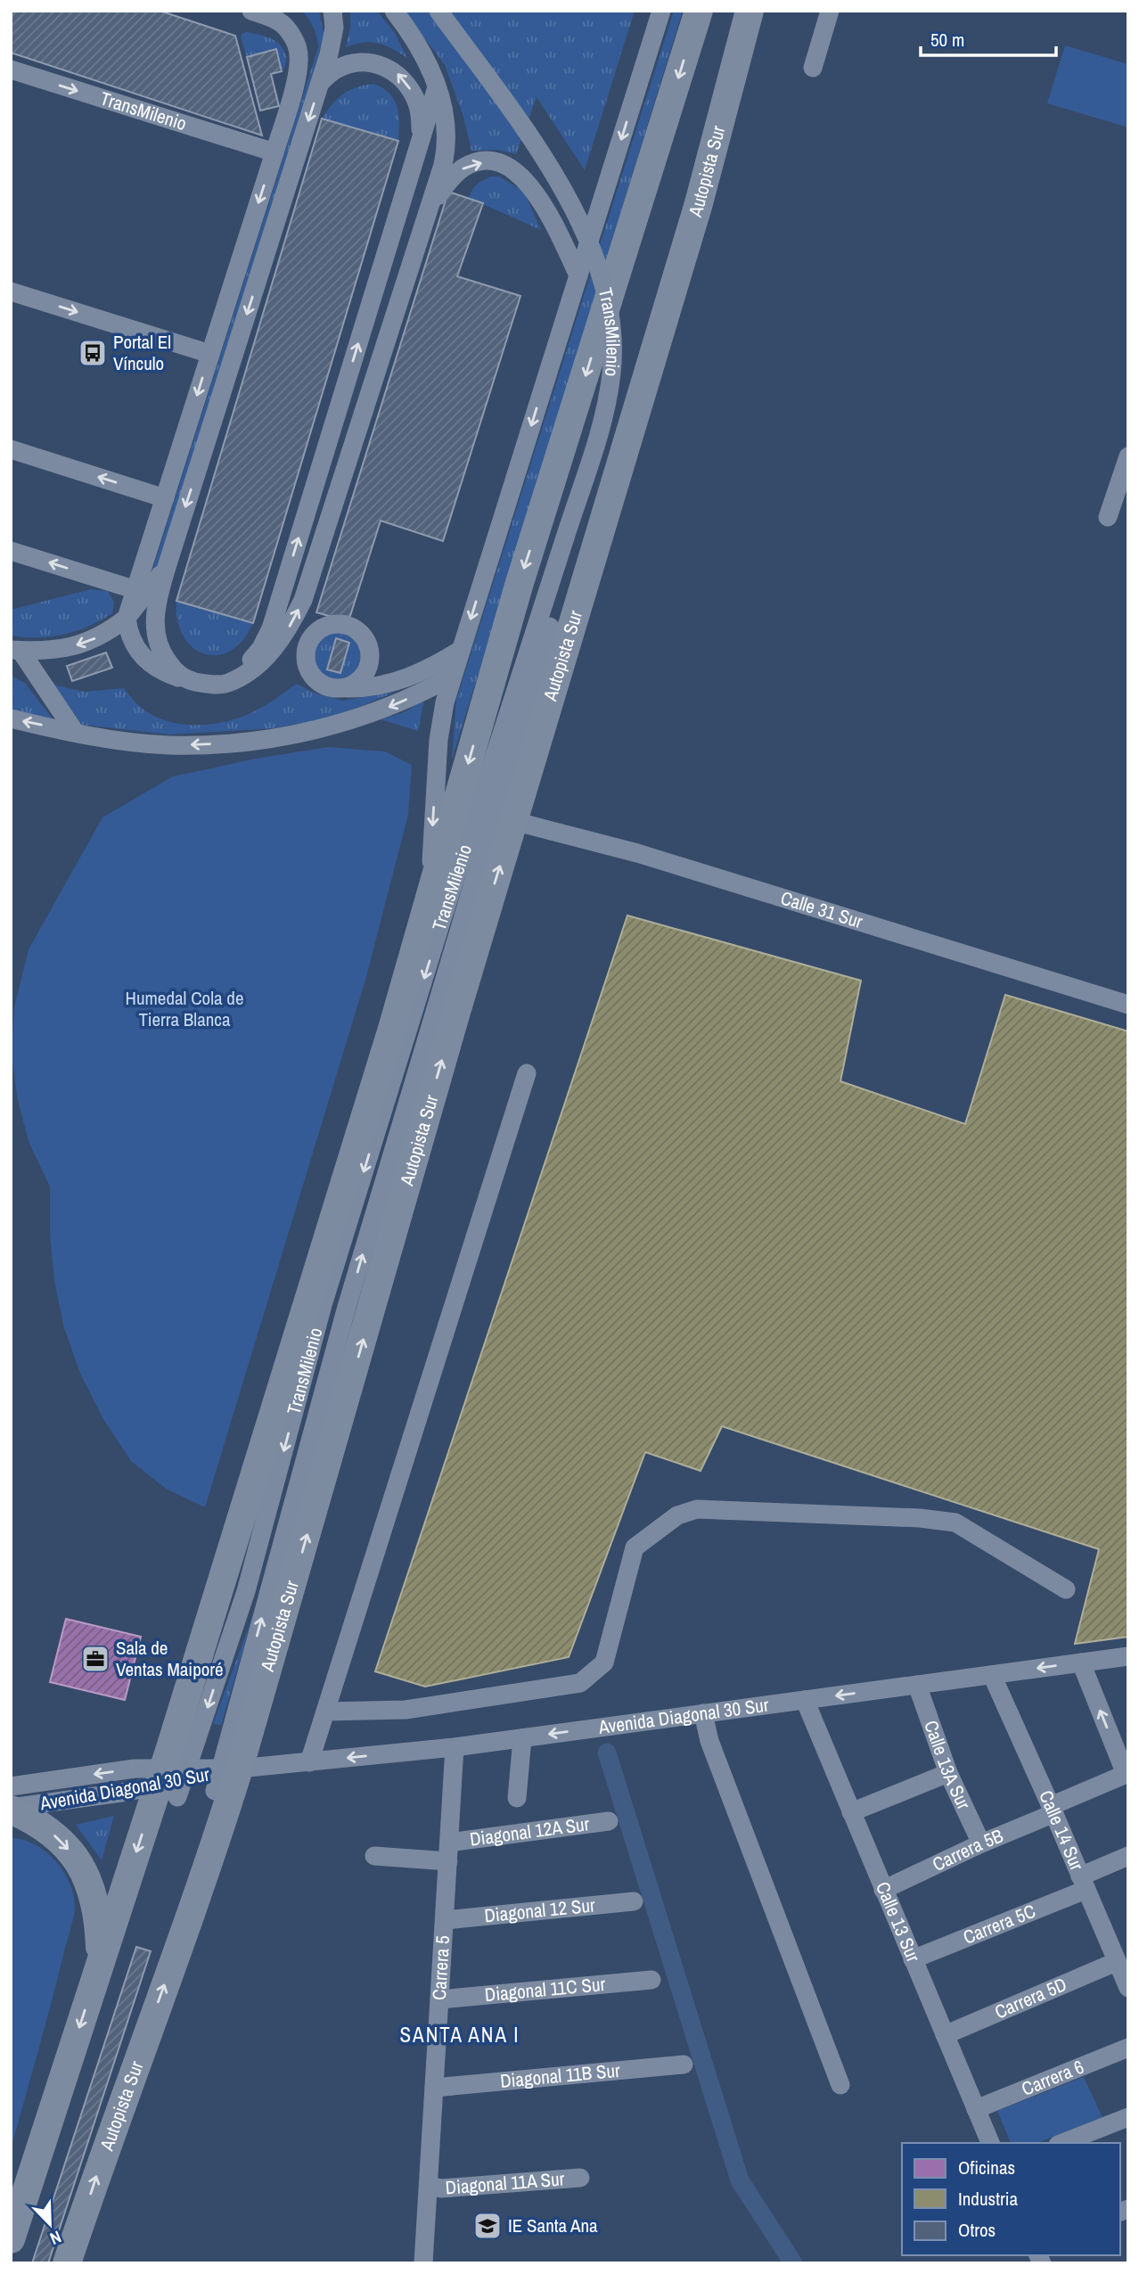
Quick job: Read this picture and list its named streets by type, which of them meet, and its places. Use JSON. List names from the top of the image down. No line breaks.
{"streets":{"highway":["Autopista Sur"],"street":["TransMilenio","Calle 31 Sur","Avenida Diagonal 30 Sur","Calle 13A Sur","Calle 14 Sur","Diagonal 12A Sur","Carrera 5B","Diagonal 12 Sur","Calle 13 Sur","Carrera 5C","Carrera 5","Diagonal 11C Sur","Carrera 5D","Diagonal 11B Sur","Carrera 6","Diagonal 11A Sur"]},"crossings":[["TransMilenio","Autopista Sur"],["TransMilenio","Avenida Diagonal 30 Sur"],["Autopista Sur","Calle 31 Sur"],["Autopista Sur","Avenida Diagonal 30 Sur"],["Avenida Diagonal 30 Sur","Calle 13A Sur"],["Avenida Diagonal 30 Sur","Calle 14 Sur"],["Avenida Diagonal 30 Sur","Calle 13 Sur"],["Avenida Diagonal 30 Sur","Carrera 5"],["Calle 13A Sur","Carrera 5B"],["Calle 14 Sur","Carrera 5B"],["Calle 14 Sur","Carrera 5C"],["Calle 14 Sur","Carrera 5D"],["Diagonal 12A Sur","Carrera 5"],["Carrera 5B","Calle 13 Sur"],["Diagonal 12 Sur","Carrera 5"],["Calle 13 Sur","Carrera 5C"],["Calle 13 Sur","Carrera 5D"],["Calle 13 Sur","Carrera 6"],["Carrera 5","Diagonal 11C Sur"],["Carrera 5","Diagonal 11B Sur"],["Carrera 5","Diagonal 11A Sur"]],"districts":["SANTA ANA I"],"parks":["Humedal Cola de Tierra Blanca"],"places":{"bus stop":["Portal El Vínculo"],"office":["Sala de Ventas Maiporé"],"school or university":["IE Santa Ana"]},"legend":["Oficinas","Industria","Otros"],"scale_bar":"50 m","north":"bottom right"}
